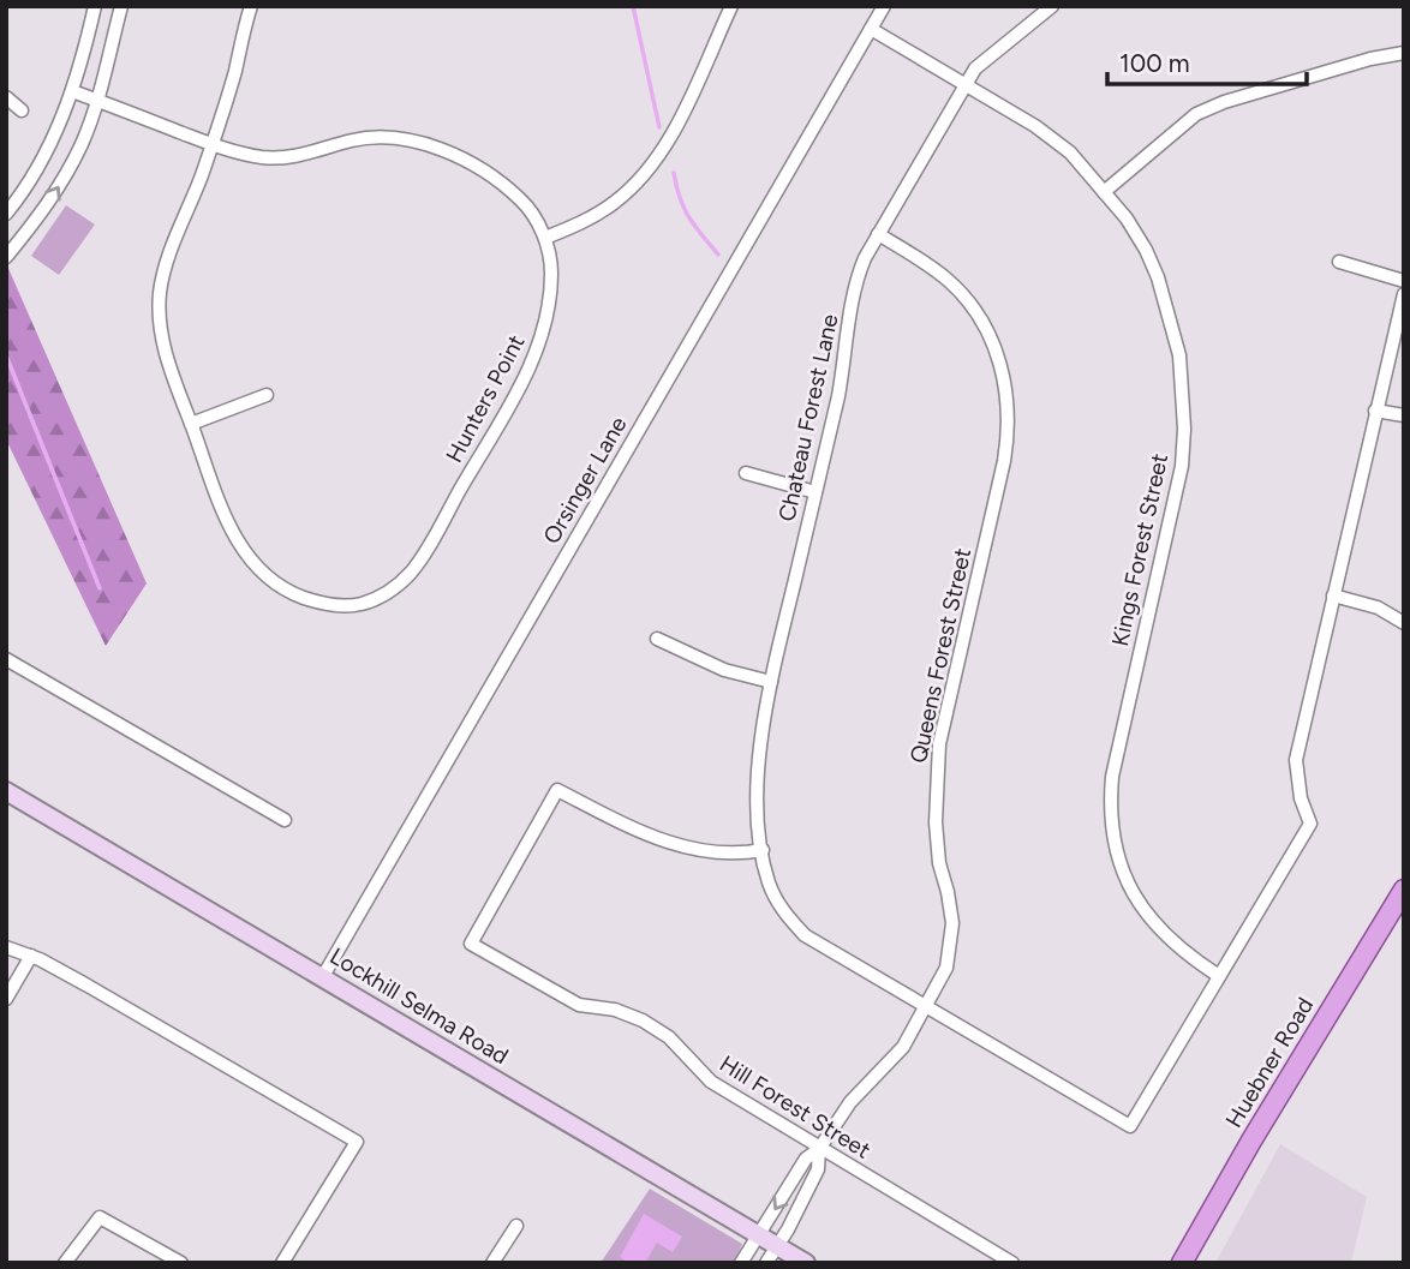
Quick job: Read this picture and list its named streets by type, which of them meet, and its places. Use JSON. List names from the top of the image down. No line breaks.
{"streets":{"main road":["Lockhill Selma Road","Huebner Road"],"street":["Hunters Point","Chateau Forest Lane","Orsinger Lane","Kings Forest Street","Queens Forest Street","Hill Forest Street"]},"crossings":[["Chateau Forest Lane","Kings Forest Street"],["Chateau Forest Lane","Queens Forest Street"],["Chateau Forest Lane","Hill Forest Street"],["Orsinger Lane","Kings Forest Street"],["Orsinger Lane","Lockhill Selma Road"],["Queens Forest Street","Lockhill Selma Road"],["Queens Forest Street","Hill Forest Street"]],"scale_bar":"100 m"}
